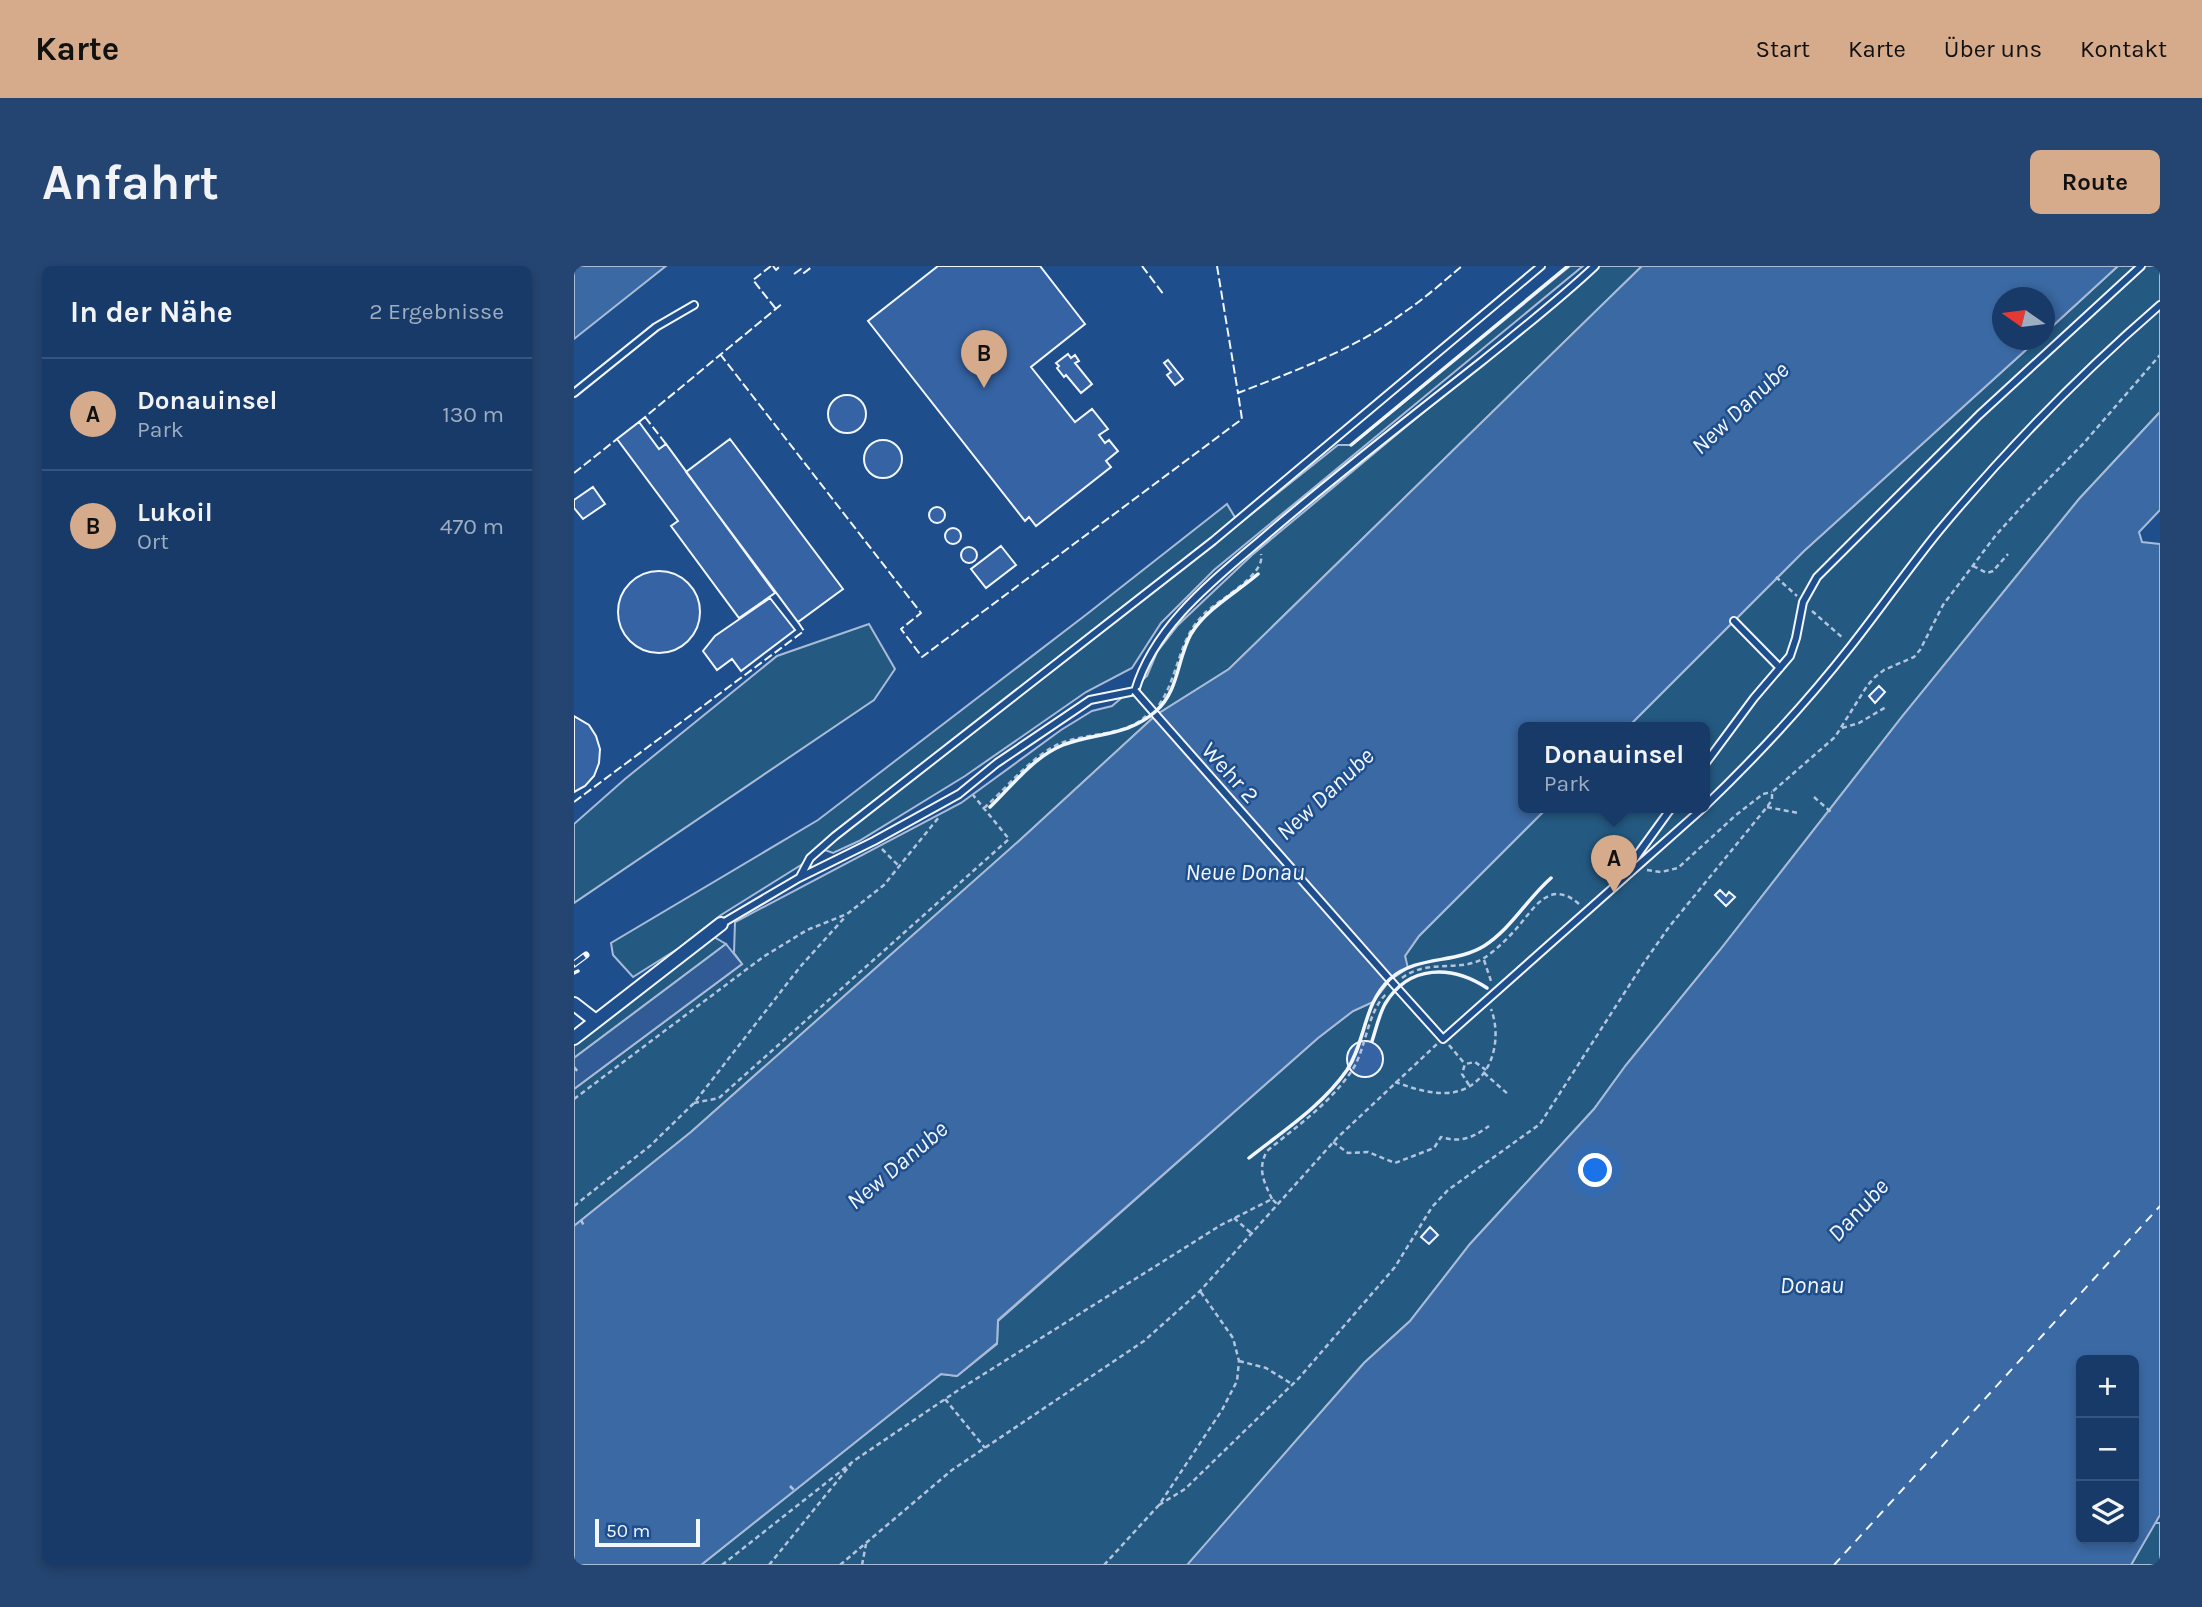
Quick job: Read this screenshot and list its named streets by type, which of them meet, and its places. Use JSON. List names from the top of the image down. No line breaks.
{"streets":{"lane":["Wehr 2"]},"water":["New Danube","Neue Donau","Danube","Donau"],"scale_bar":"50 m","north":"left","page":{"header":"Karte","nav":["Start","Karte","Über uns","Kontakt"],"buttons":"Route","title":"Anfahrt","heading":["In der Nähe","2 Ergebnisse"],"pins":["B","A"],"list":[{"mark":"A","name":"Donauinsel","note":"Park","value":"130 m"},{"mark":"B","name":"Lukoil","note":"Ort","value":"470 m"}],"popup":["Donauinsel","Park"],"map_buttons":["+","−"],"scale":"50 m"}}
